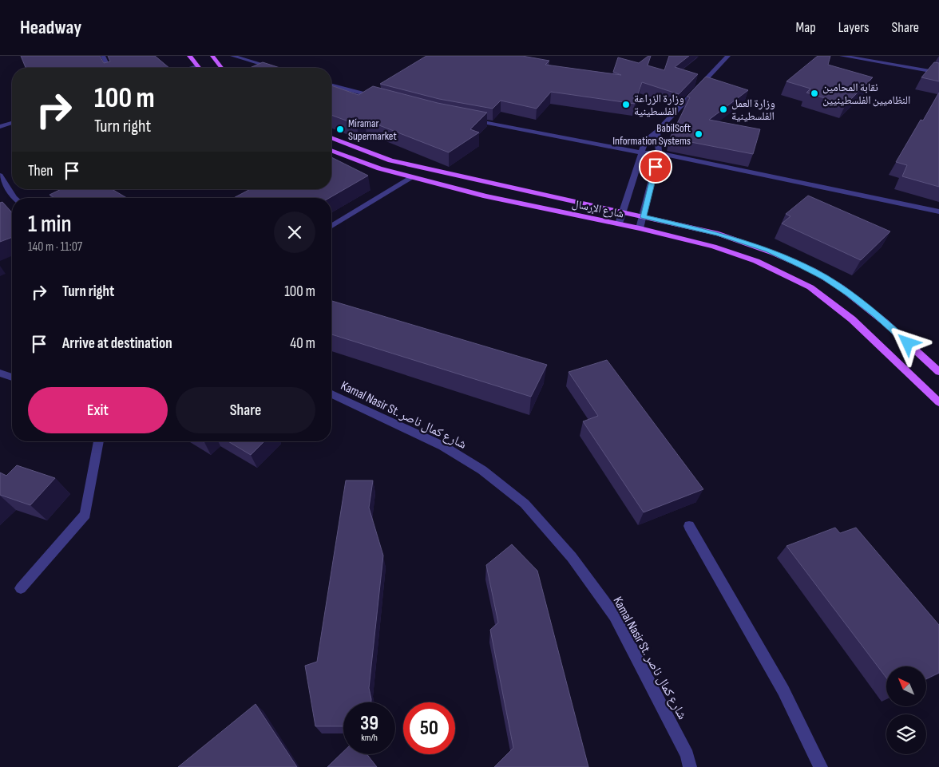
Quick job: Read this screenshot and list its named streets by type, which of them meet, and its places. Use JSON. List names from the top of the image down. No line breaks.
{"streets":{"main road":["شارع الإرسال"],"street":["Kamal Nasir St. شارع كمال ناصر"]},"places":["نقابة المحامين النظاميين الفلسطينيين","وزارة الزراعة الفلسطينية","وزارة العمل الفلسطينية","Miramar Supermarket","BabilSoft Information Systems"],"north":"top left","page":{"header":"Headway","nav":["Map","Layers","Share"],"turn":["100 m","Turn right"],"then":"Then","heading":["1 min","140 m · 11:07"],"list":[{"name":"Turn right","value":"100 m"},{"name":"Arrive at destination","value":"40 m"}],"buttons":["Exit","Share"],"speed":"39 km/h","limit":"50"}}
